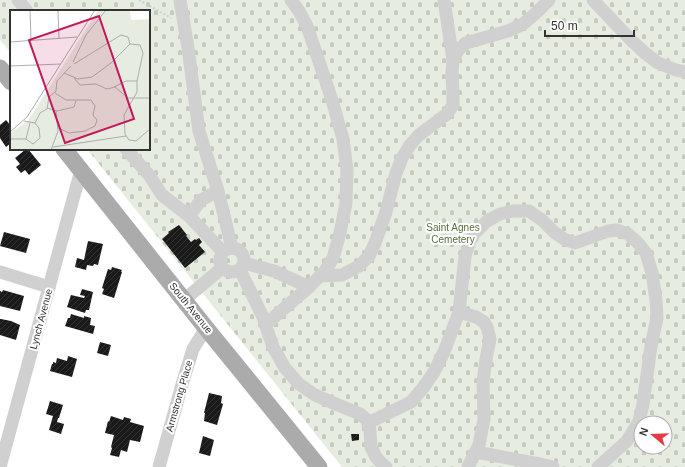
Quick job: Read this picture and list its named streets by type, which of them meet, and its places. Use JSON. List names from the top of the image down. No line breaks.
{"streets":{"main road":["South Avenue"],"street":["Lynch Avenue","Armstrong Place"]},"crossings":[["South Avenue","Lynch Avenue"],["South Avenue","Armstrong Place"]],"parks":["Saint Agnes Cemetery"],"scale_bar":"50 m","north":"left"}
